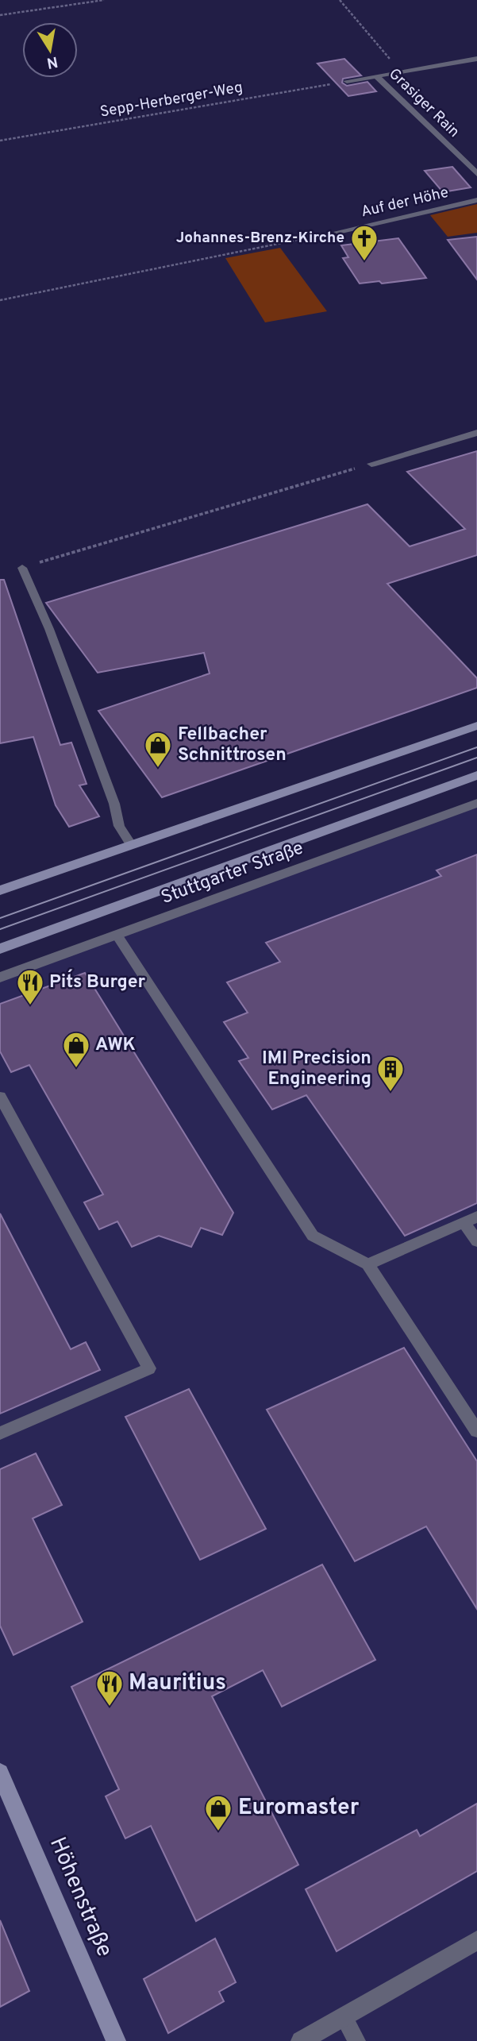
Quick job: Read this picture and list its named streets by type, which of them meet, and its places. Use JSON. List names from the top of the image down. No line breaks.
{"streets":{"main road":["Stuttgarter Straße","Höhenstraße"],"street":["Grasiger Rain","Auf der Höhe"],"path":["Sepp-Herberger-Weg"]},"places":{"church":["Johannes-Brenz-Kirche"],"shop":["Fellbacher Schnittrosen","AWK","Euromaster"],"restaurant":["Pit´s Burger","Mauritius"],"building":["IMI Precision Engineering"]},"north":"bottom"}
